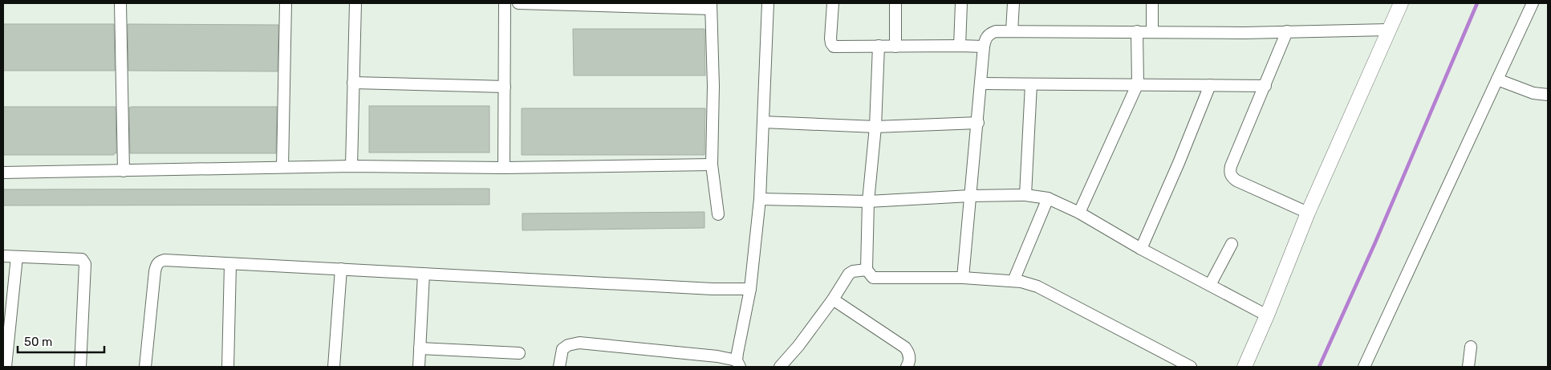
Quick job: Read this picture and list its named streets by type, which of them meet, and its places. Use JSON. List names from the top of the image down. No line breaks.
{"scale_bar":"50 m"}
